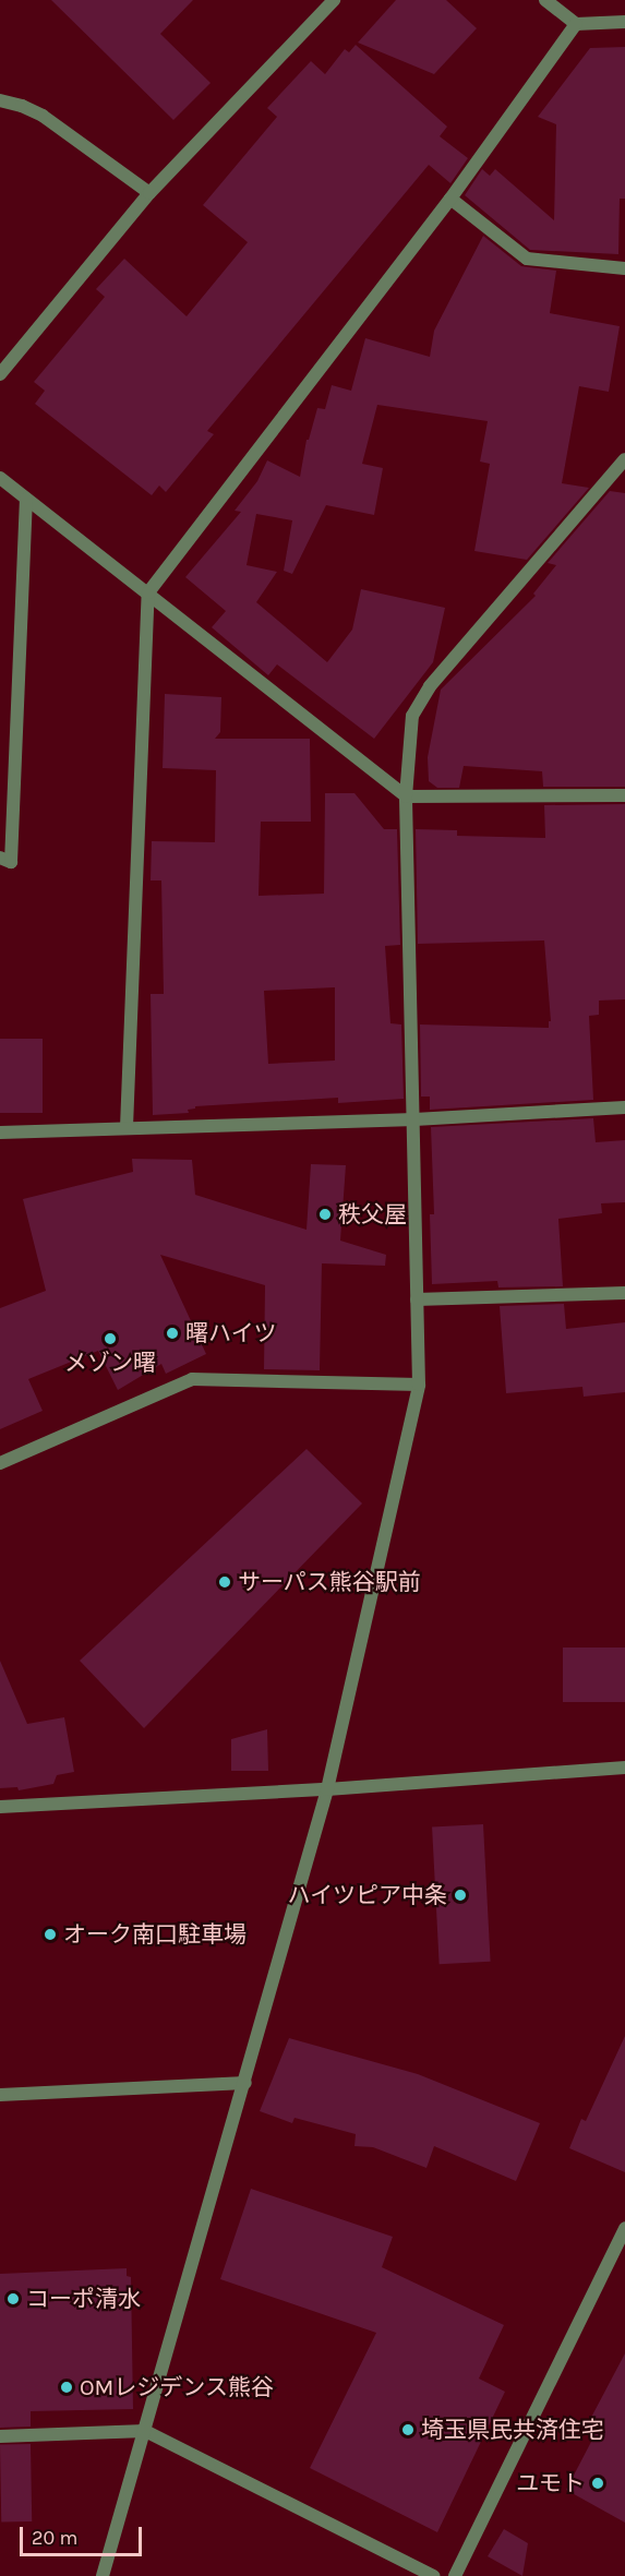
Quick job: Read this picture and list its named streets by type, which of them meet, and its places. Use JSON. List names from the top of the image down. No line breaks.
{"places":["秩父屋","曙ハイツ","メゾン曙","サーパス熊谷駅前","ハイツピア中条","オーク南口駐車場","コーポ清水","OMレジデンス熊谷","埼玉県民共済住宅","ユモト"],"scale_bar":"20 m"}
